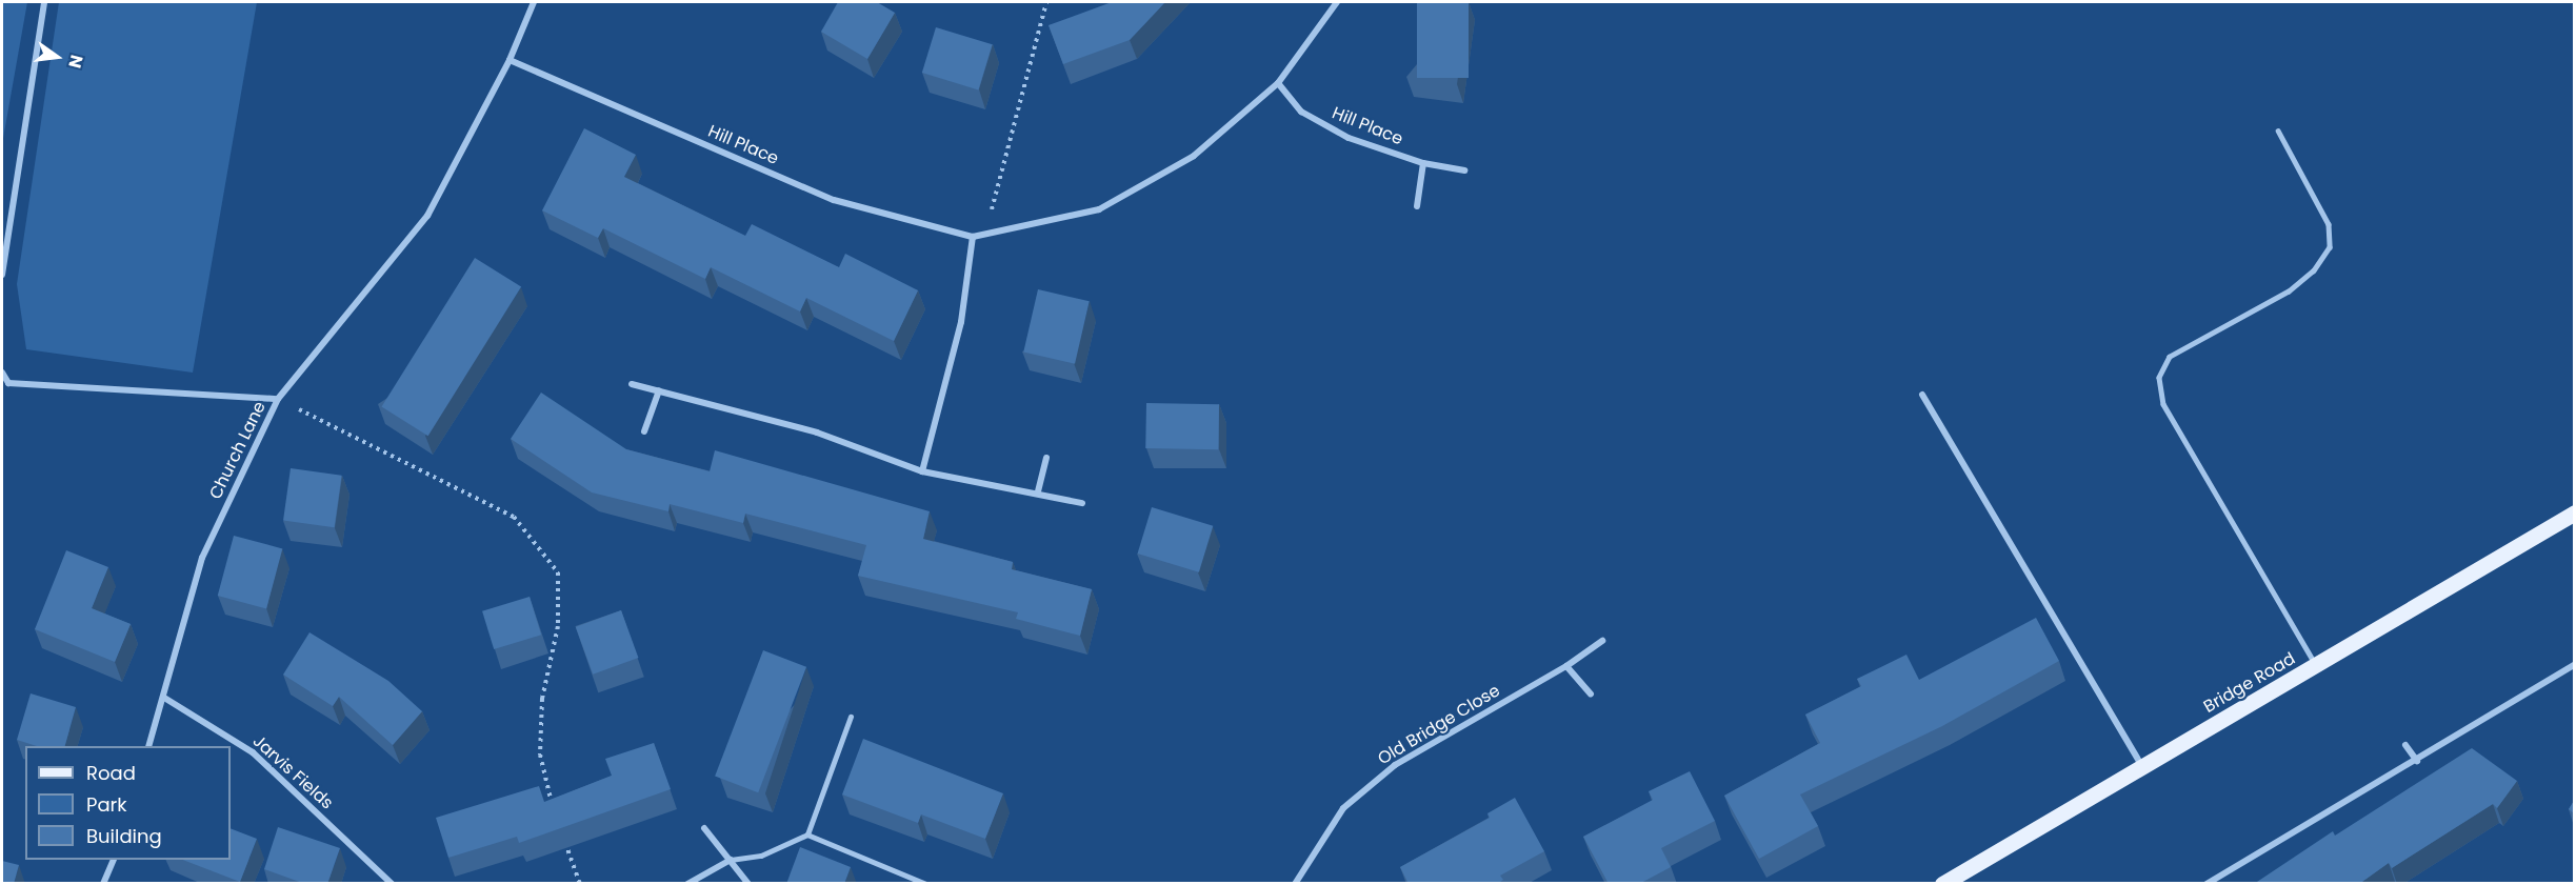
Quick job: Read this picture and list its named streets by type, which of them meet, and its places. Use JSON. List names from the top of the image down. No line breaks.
{"streets":{"main road":["Bridge Road"],"street":["Hill Place","Church Lane","Old Bridge Close","Jarvis Fields"]},"crossings":[["Church Lane","Jarvis Fields"]],"legend":["Road","Park","Building"],"north":"right"}
